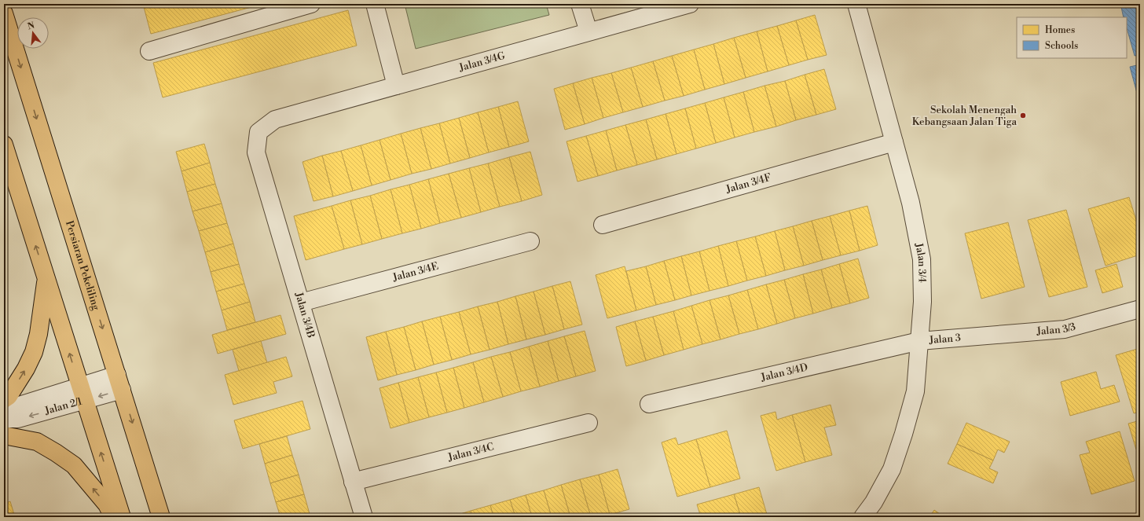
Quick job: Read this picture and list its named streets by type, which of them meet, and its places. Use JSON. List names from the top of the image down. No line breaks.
{"streets":{"main road":["Persiaran Pekeliling"],"street":["Jalan 3/4G","Jalan 3/4F","Jalan 3/4","Jalan 3/4E","Jalan 3/4B","Jalan 3/3","Jalan 3","Jalan 3/4D","Jalan 2/1","Jalan 3/4C"]},"crossings":[["Jalan 3/4G","Jalan 3/4B"],["Jalan 3/4F","Jalan 3/4"],["Jalan 3/4","Jalan 3"],["Jalan 3/4","Jalan 3/4D"],["Persiaran Pekeliling","Jalan 2/1"],["Jalan 3/4E","Jalan 3/4B"],["Jalan 3/4B","Jalan 3/4C"],["Jalan 3/3","Jalan 3"],["Jalan 3","Jalan 3/4D"]],"places":["Sekolah Menengah Kebangsaan Jalan Tiga"],"legend":["Homes","Schools"],"north":"top"}
